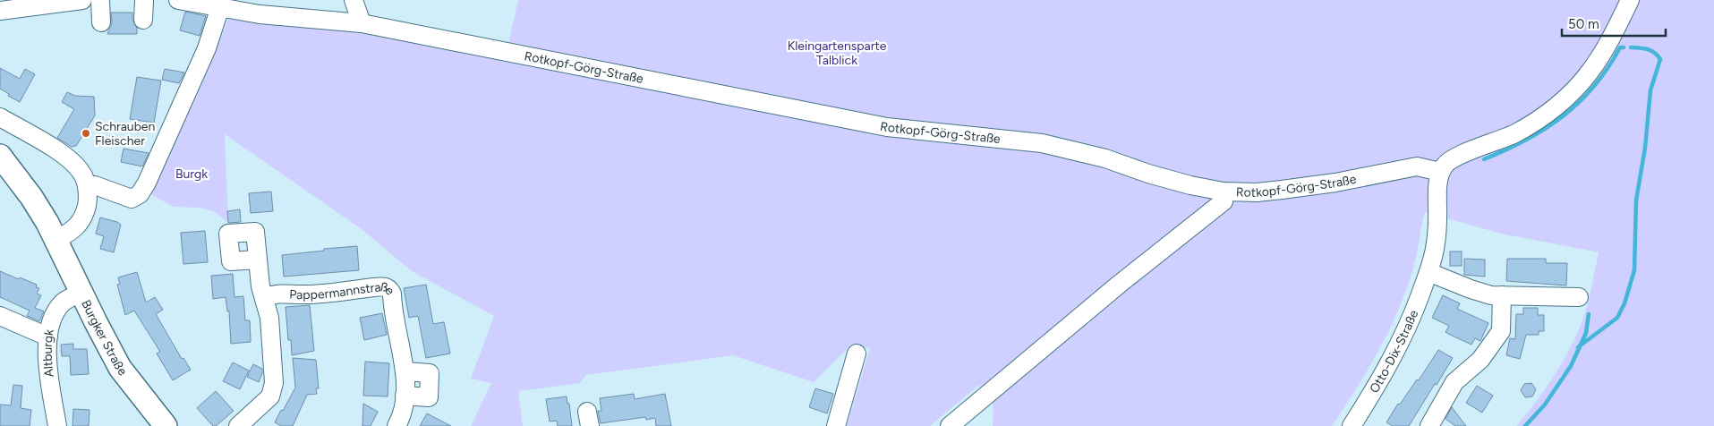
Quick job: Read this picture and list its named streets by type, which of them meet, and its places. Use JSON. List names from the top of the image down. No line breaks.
{"streets":{"main road":["Burgker Straße"],"street":["Rotkopf-Görg-Straße","Pappermannstraße","Otto-Dix-Straße","Altburgk"]},"crossings":[["Rotkopf-Görg-Straße","Otto-Dix-Straße"],["Burgker Straße","Altburgk"]],"parks":["Kleingartensparte Talblick","Burgk"],"places":["Schrauben Fleischer"],"scale_bar":"50 m"}
